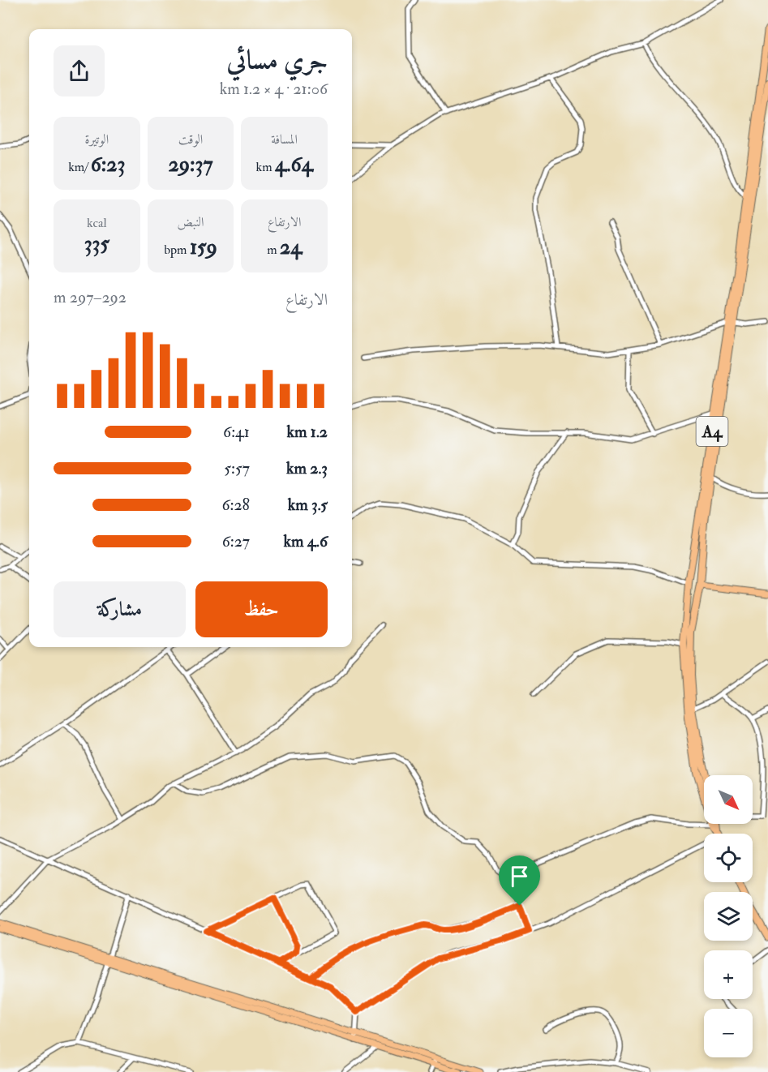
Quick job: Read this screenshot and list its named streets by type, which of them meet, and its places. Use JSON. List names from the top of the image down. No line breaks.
{"streets":{"highway":["A4"]},"north":"bottom right","page":{"heading":["جري مسائي","21:06 · 4 × 1.2 km"],"stats":[["المسافة","4.64 km"],["الوقت","29:37"],["الوتيرة","6:23 /km"],["الارتفاع","24 m"],["النبض","159 bpm"],["kcal","335"]],"chart":["الارتفاع","292–297 m"],"list":[{"name":"1.2 km","note":"6:41"},{"name":"2.3 km","note":"5:57"},{"name":"3.5 km","note":"6:28"},{"name":"4.6 km","note":"6:27"}],"buttons":["حفظ","مشاركة"],"map_buttons":["+","−"]}}
